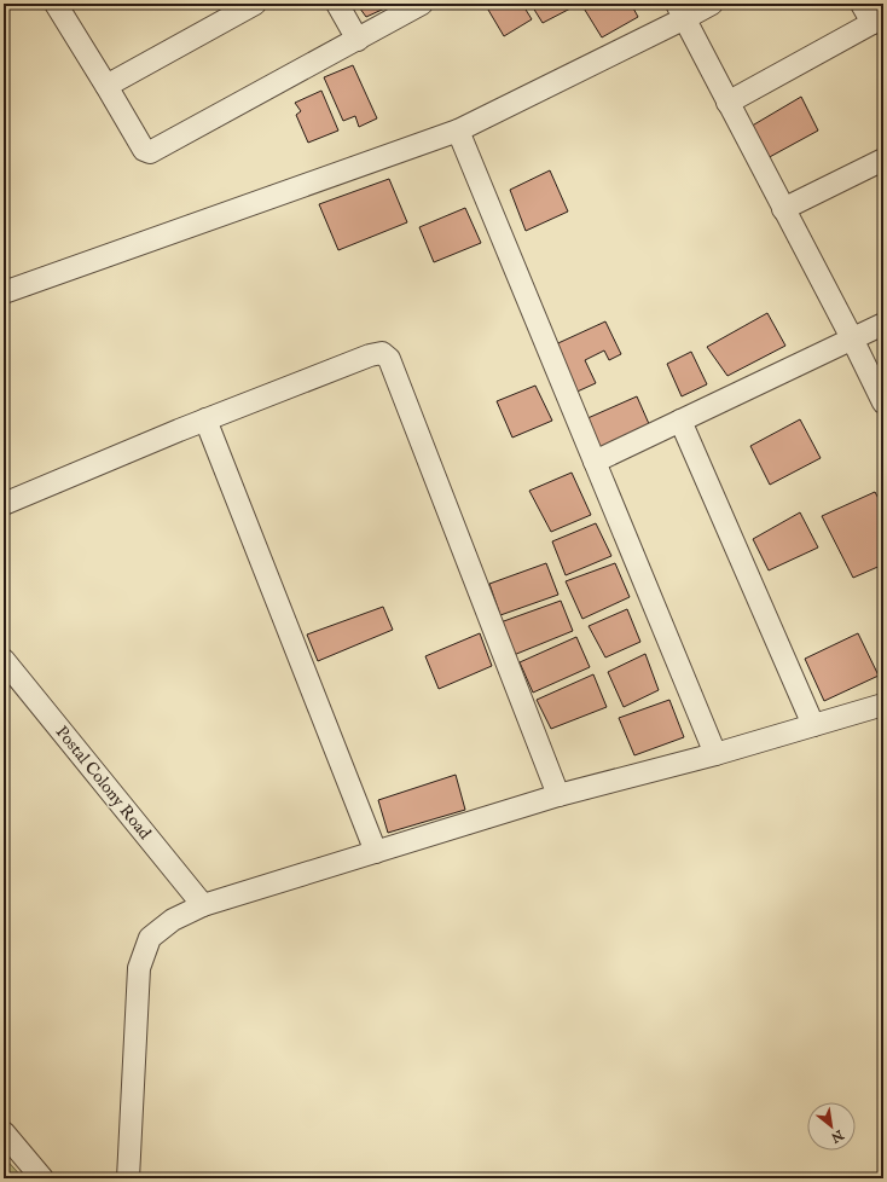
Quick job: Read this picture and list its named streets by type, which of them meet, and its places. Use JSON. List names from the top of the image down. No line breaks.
{"streets":{"street":["Postal Colony Road"]},"north":"bottom right"}
